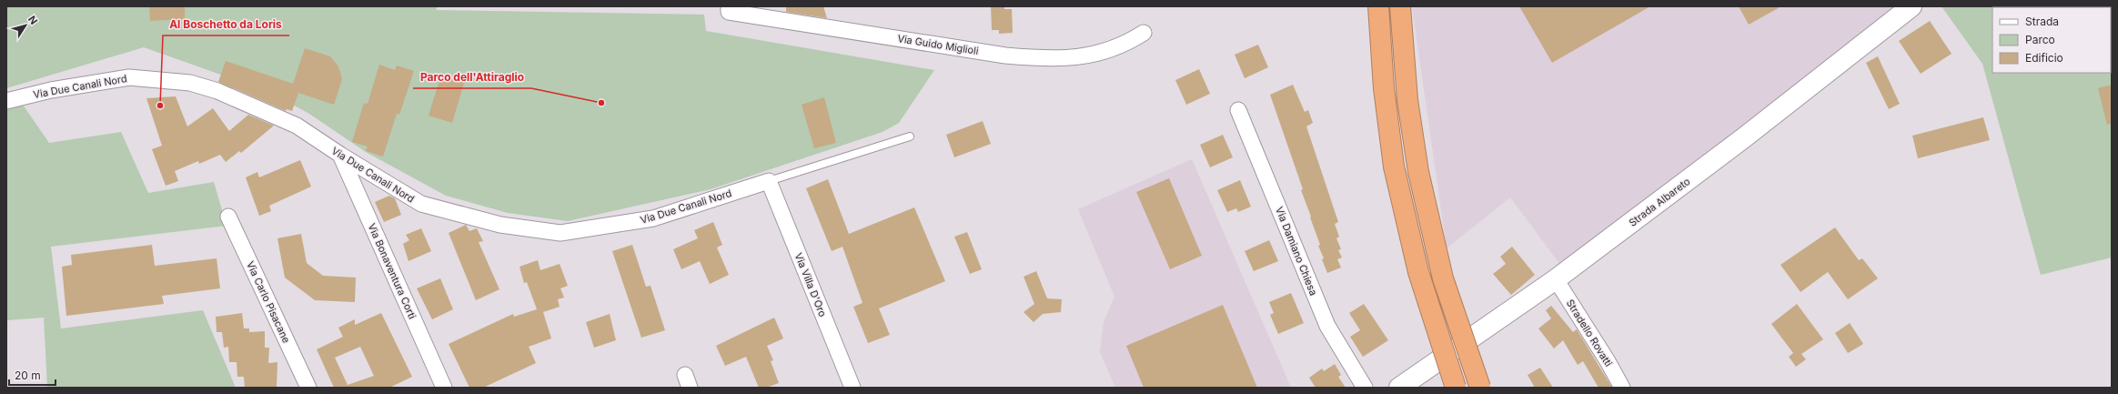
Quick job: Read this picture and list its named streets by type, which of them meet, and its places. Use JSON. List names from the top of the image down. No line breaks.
{"streets":{"street":["Via Guido Miglioli","Via Due Canali Nord","Strada Albareto","Via Damiano Chiesa","Via Bonaventura Corti","Via Villa D'Oro","Via Carlo Pisacane","Stradello Rovatti"]},"crossings":[["Via Due Canali Nord","Via Bonaventura Corti"],["Via Due Canali Nord","Via Villa D'Oro"],["Strada Albareto","Stradello Rovatti"]],"places":["Parco dell'Attiraglio","Al Boschetto da Loris"],"legend":["Strada","Parco","Edificio"],"scale_bar":"20 m","north":"top right"}
